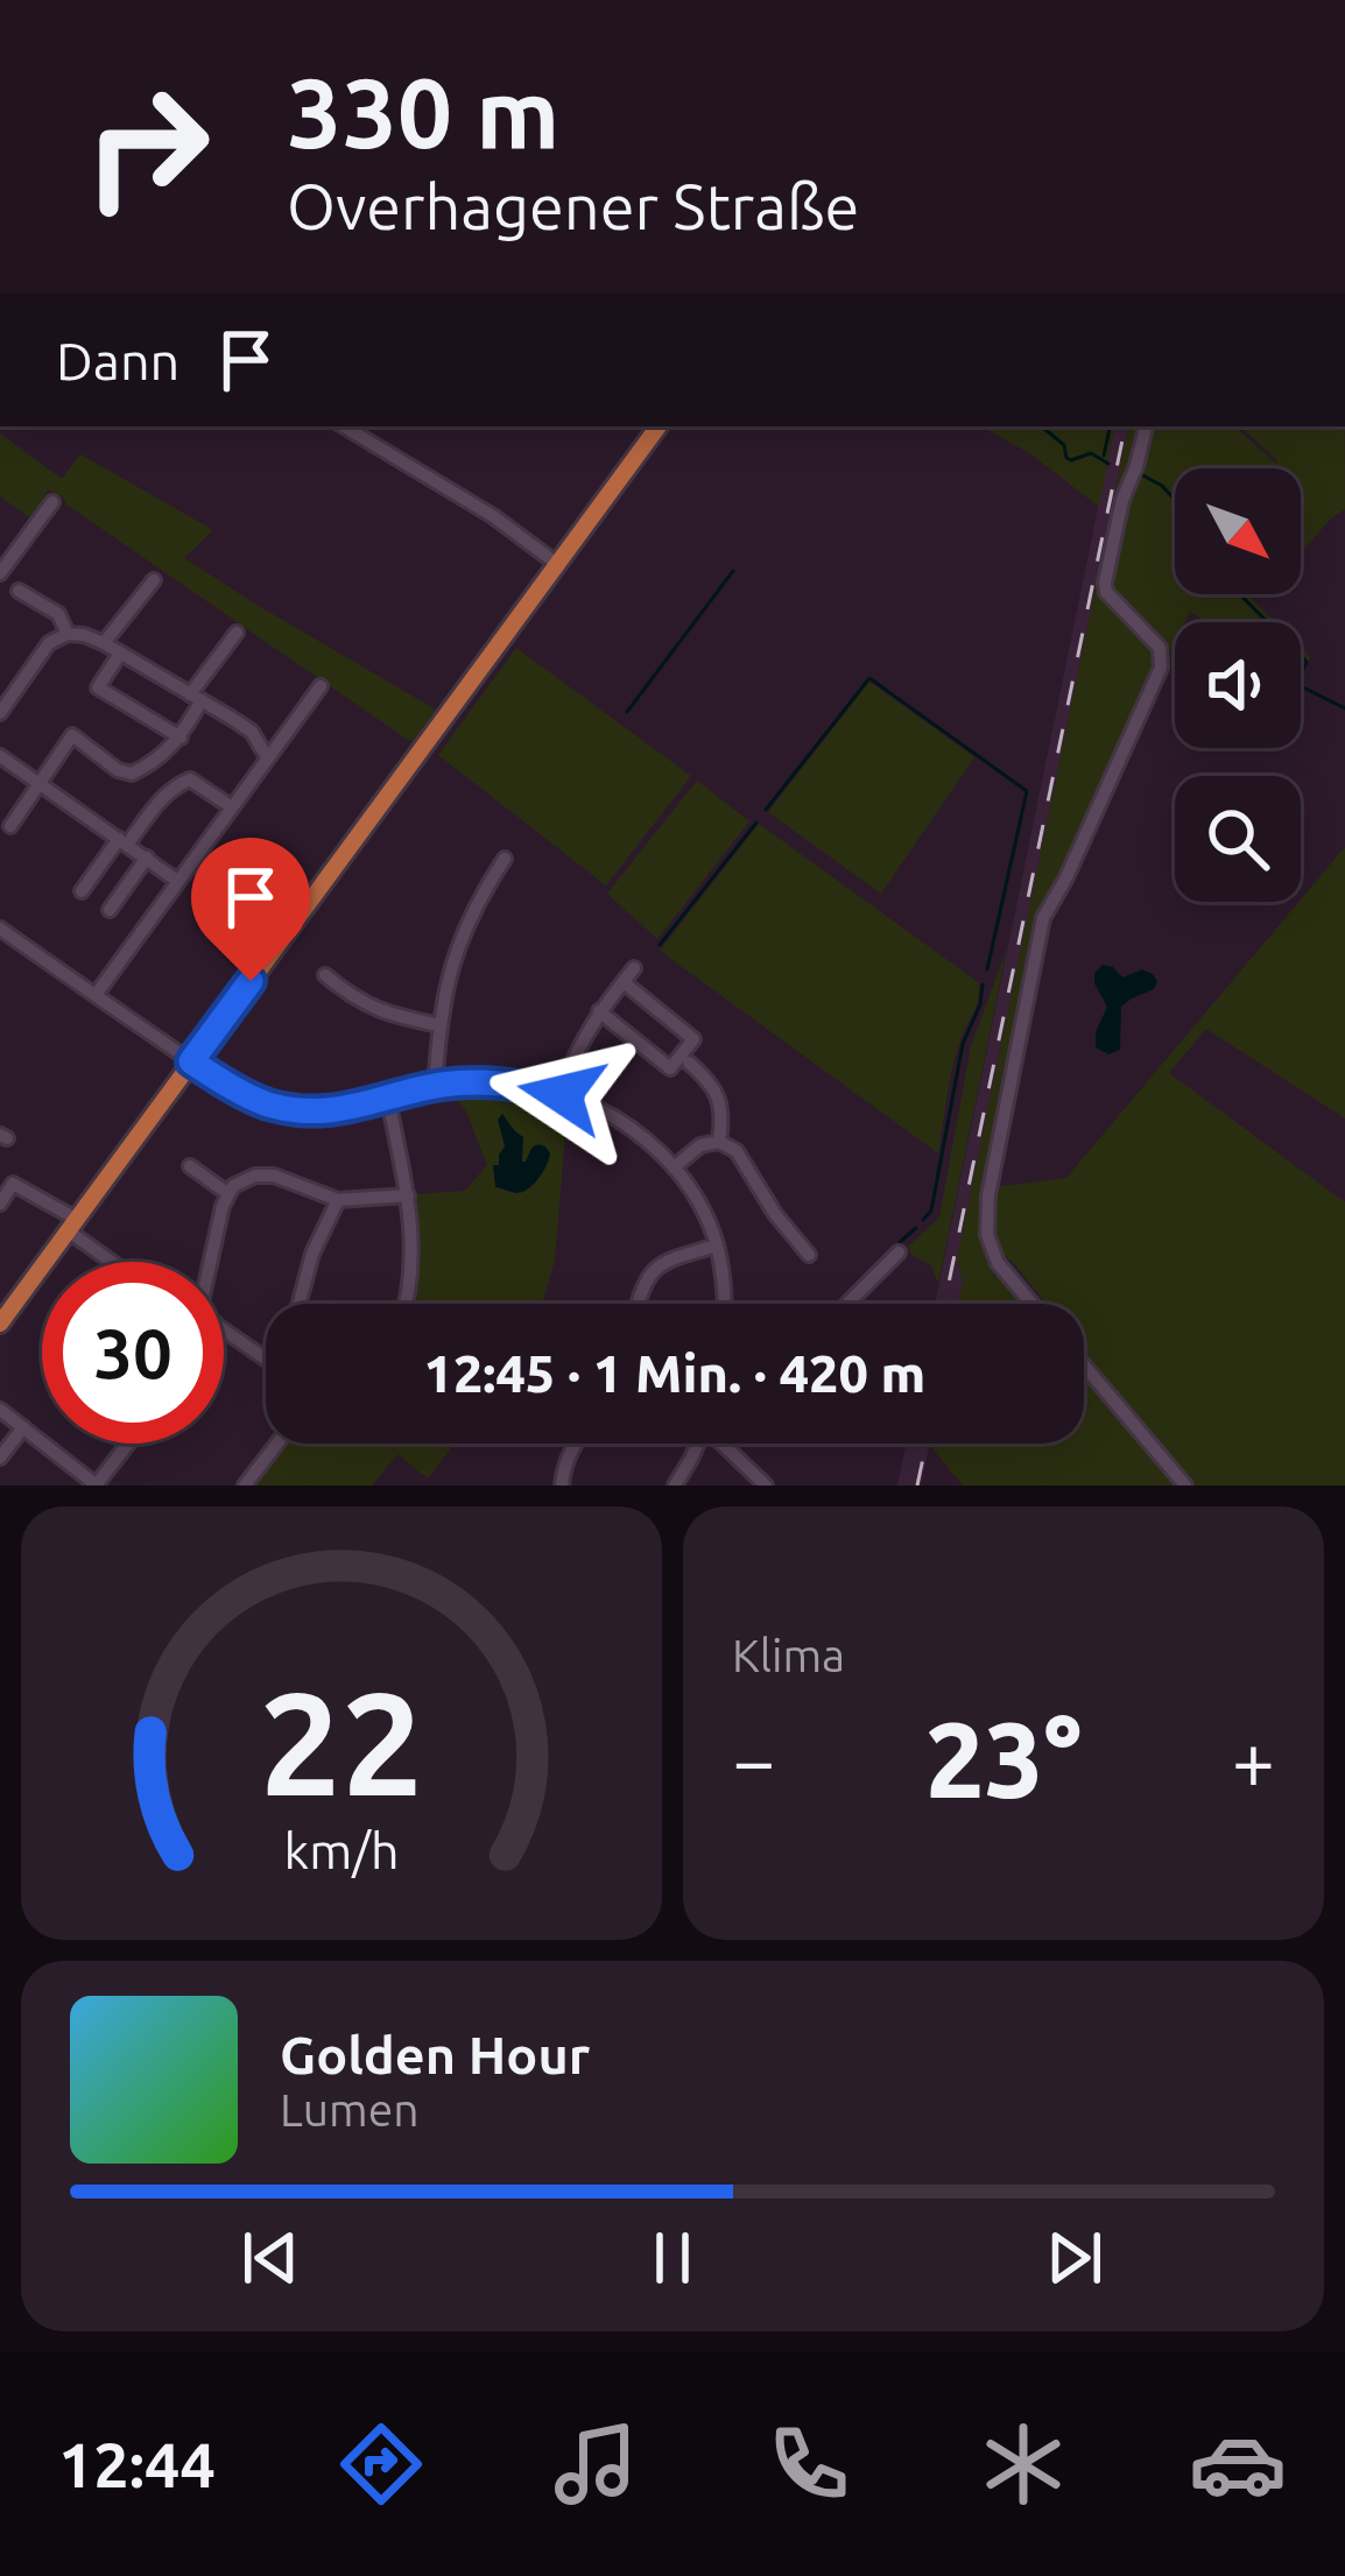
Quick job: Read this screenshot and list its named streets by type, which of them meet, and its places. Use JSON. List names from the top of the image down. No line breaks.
{"north":"bottom right","page":{"turn":["330 m","Overhagener Straße"],"then":"Dann","limit":"30","trip":"12:45 · 1 Min. · 420 m","tile":"Klima","heat":["−","23°","+"],"song":["Golden Hour","Lumen"],"tabs":"12:44","gauge":["22","km/h"]}}
